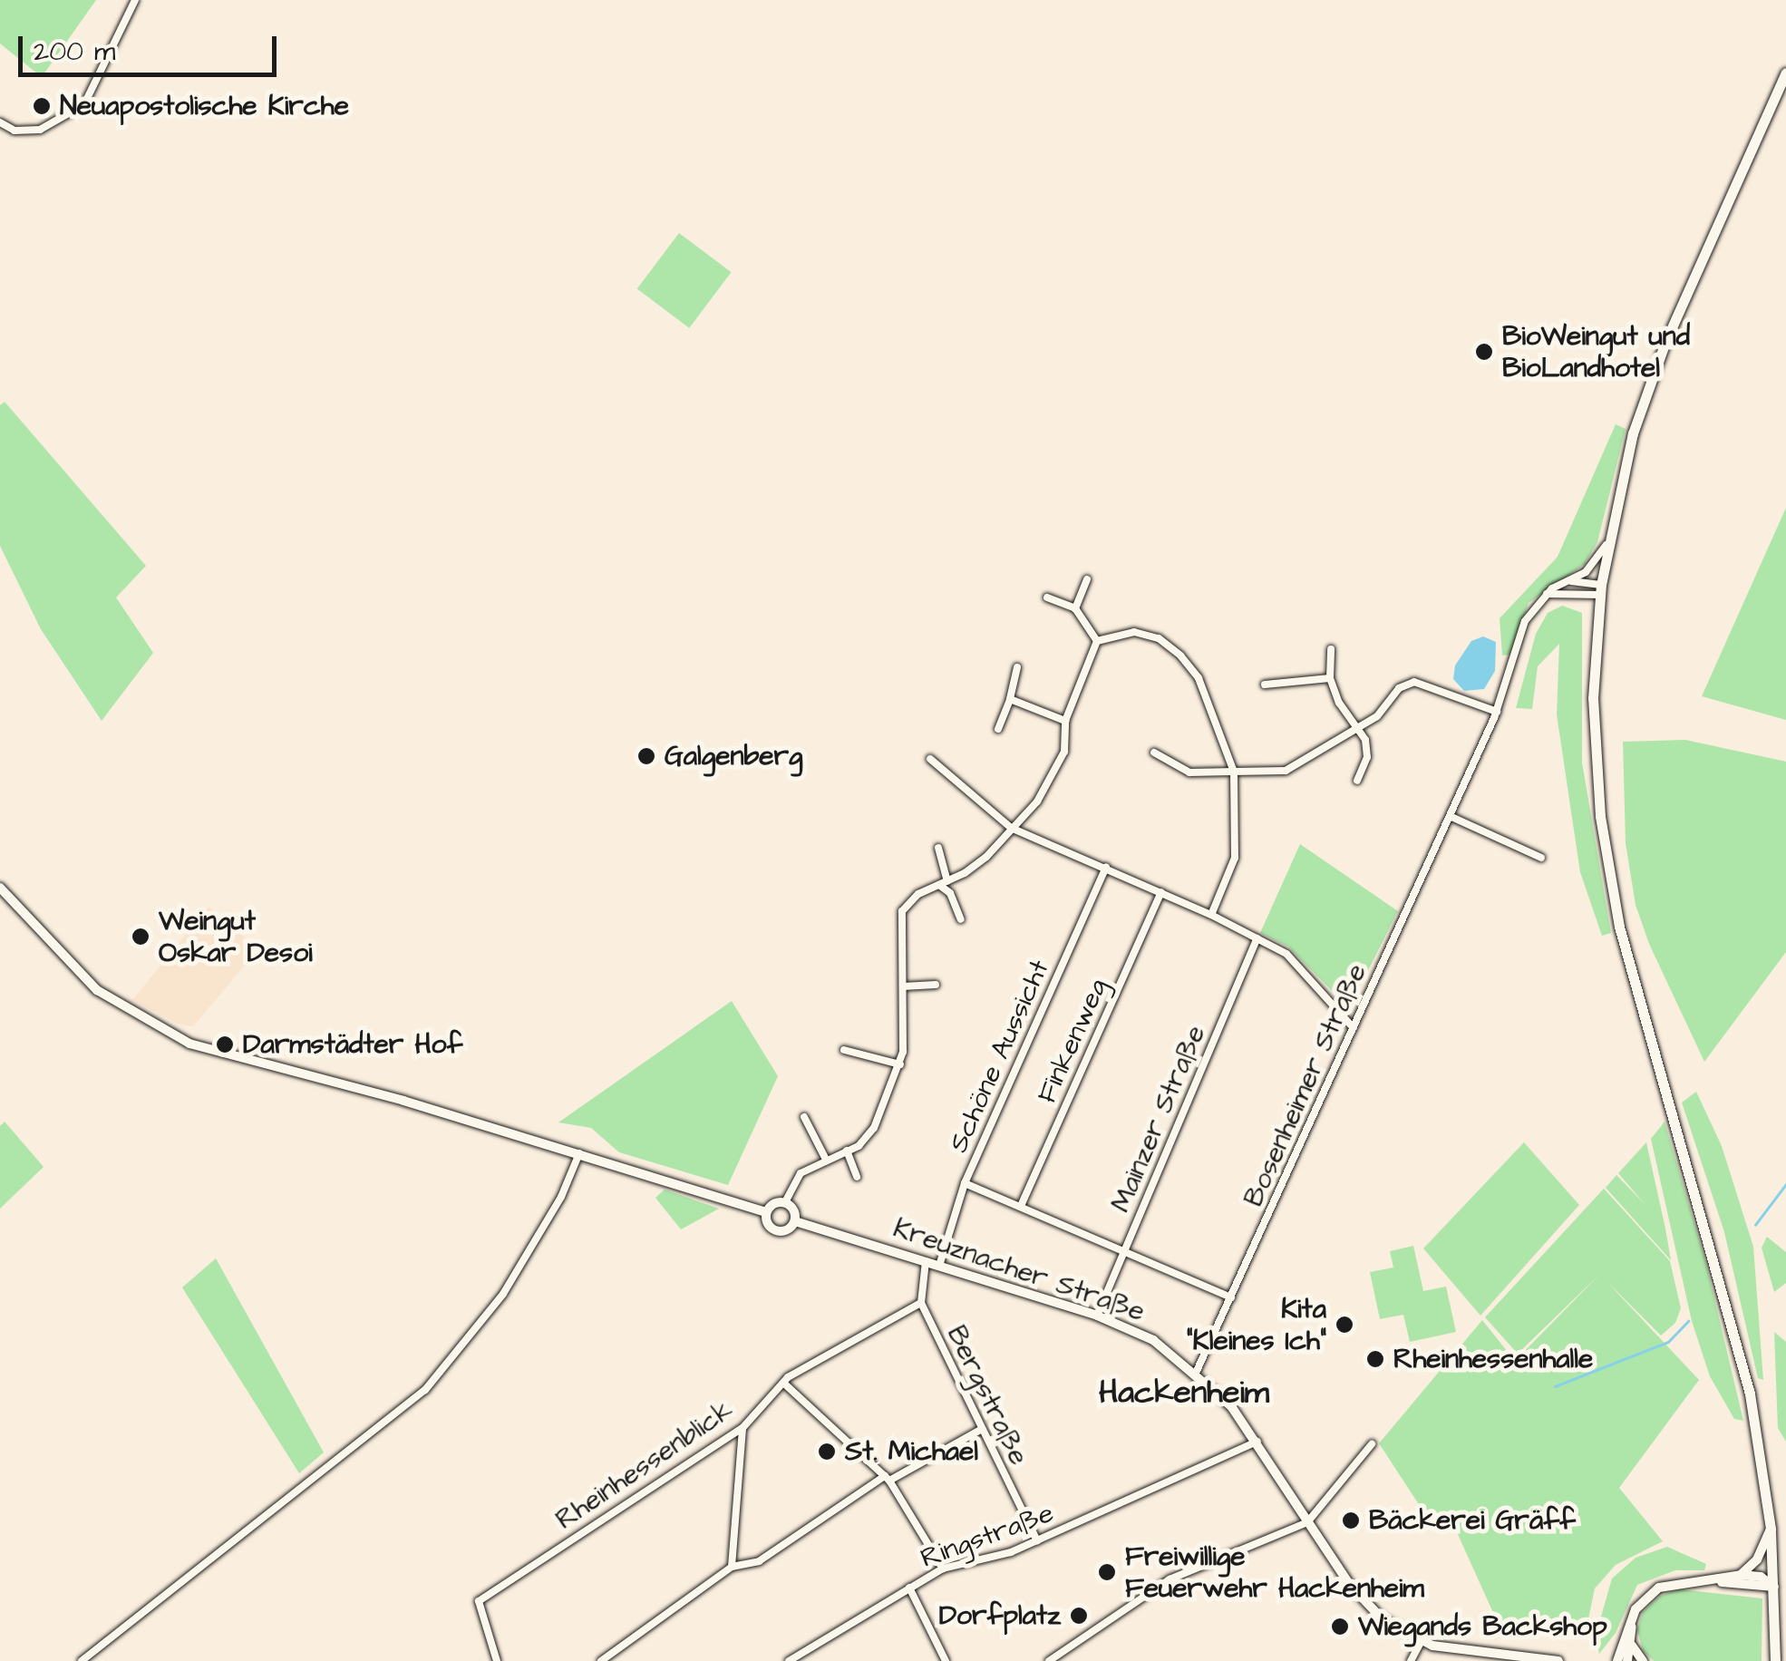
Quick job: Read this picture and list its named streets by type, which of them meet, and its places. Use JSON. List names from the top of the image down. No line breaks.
{"streets":{"main road":["Kreuznacher Straße"],"street":["Finkenweg","Schöne Aussicht","Bosenheimer Straße","Mainzer Straße","Bergstraße","Rheinhessenblick","Ringstraße"]},"crossings":[["Schöne Aussicht","Kreuznacher Straße"],["Bosenheimer Straße","Kreuznacher Straße"],["Mainzer Straße","Kreuznacher Straße"],["Kreuznacher Straße","Bergstraße"],["Kreuznacher Straße","Ringstraße"],["Bergstraße","Rheinhessenblick"],["Bergstraße","Ringstraße"]],"districts":["Hackenheim"],"places":["Neuapostolische Kirche","BioWeingut und BioLandhotel","Galgenberg","Weingut Oskar Desoi","Darmstädter Hof","Kita \"Kleines Ich\"","Rheinhessenhalle","St. Michael","Bäckerei Gräff","Freiwillige Feuerwehr Hackenheim","Dorfplatz","Wiegands Backshop"],"scale_bar":"200 m"}
